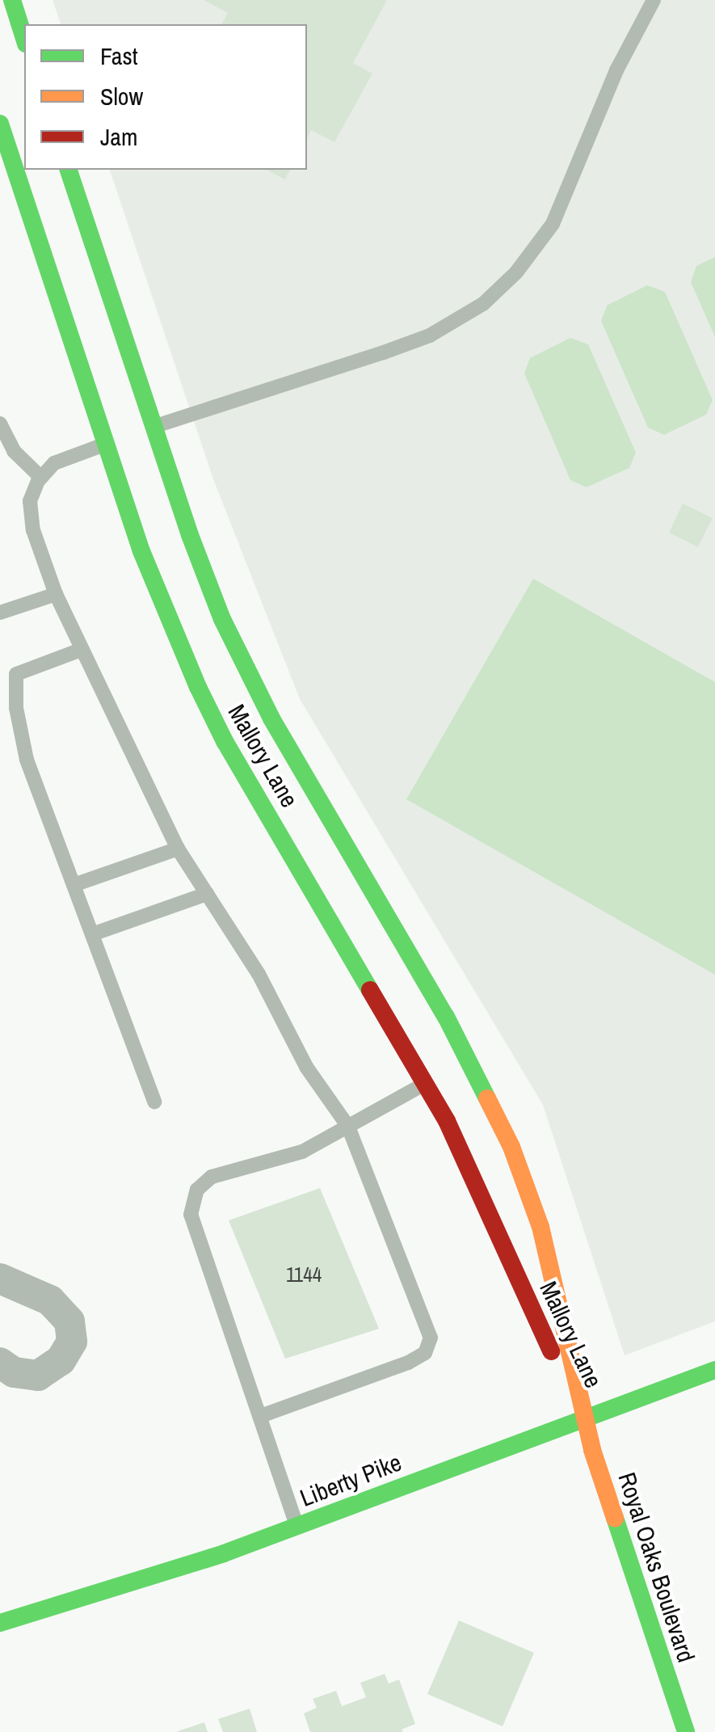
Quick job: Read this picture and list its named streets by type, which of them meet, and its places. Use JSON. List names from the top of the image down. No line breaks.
{"streets":{"main road":["Mallory Lane","Liberty Pike","Royal Oaks Boulevard"]},"crossings":[["Mallory Lane","Liberty Pike"],["Mallory Lane","Royal Oaks Boulevard"],["Liberty Pike","Royal Oaks Boulevard"]],"house_numbers":["1144"],"legend":["Fast","Slow","Jam"]}
